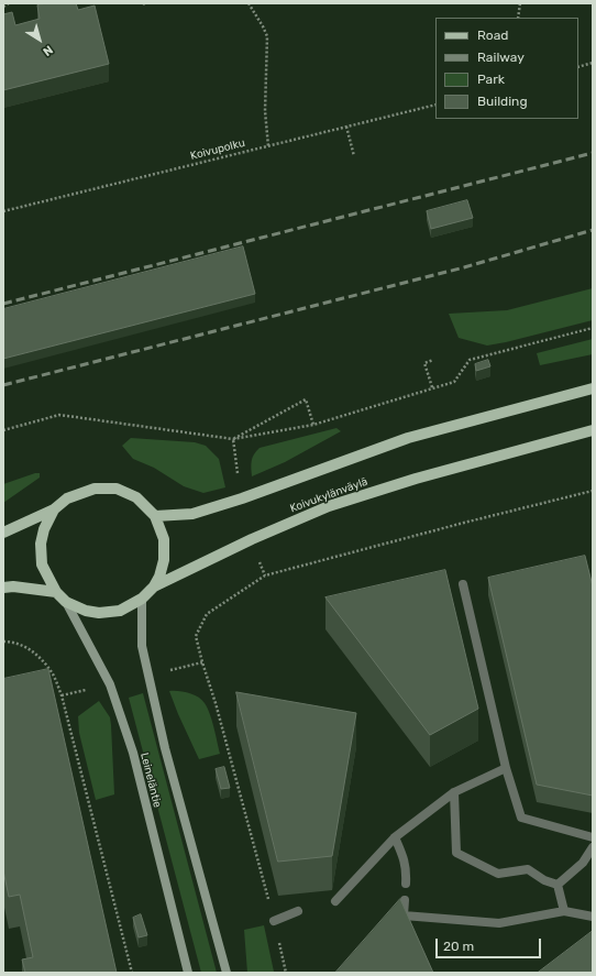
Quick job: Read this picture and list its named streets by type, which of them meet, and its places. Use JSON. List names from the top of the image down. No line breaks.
{"streets":{"main road":["Koivukylänväylä","Leineläntie"],"path":["Koivupolku"]},"crossings":[["Koivukylänväylä","Leineläntie"]],"legend":["Road","Railway","Park","Building"],"scale_bar":"20 m","north":"bottom right"}
